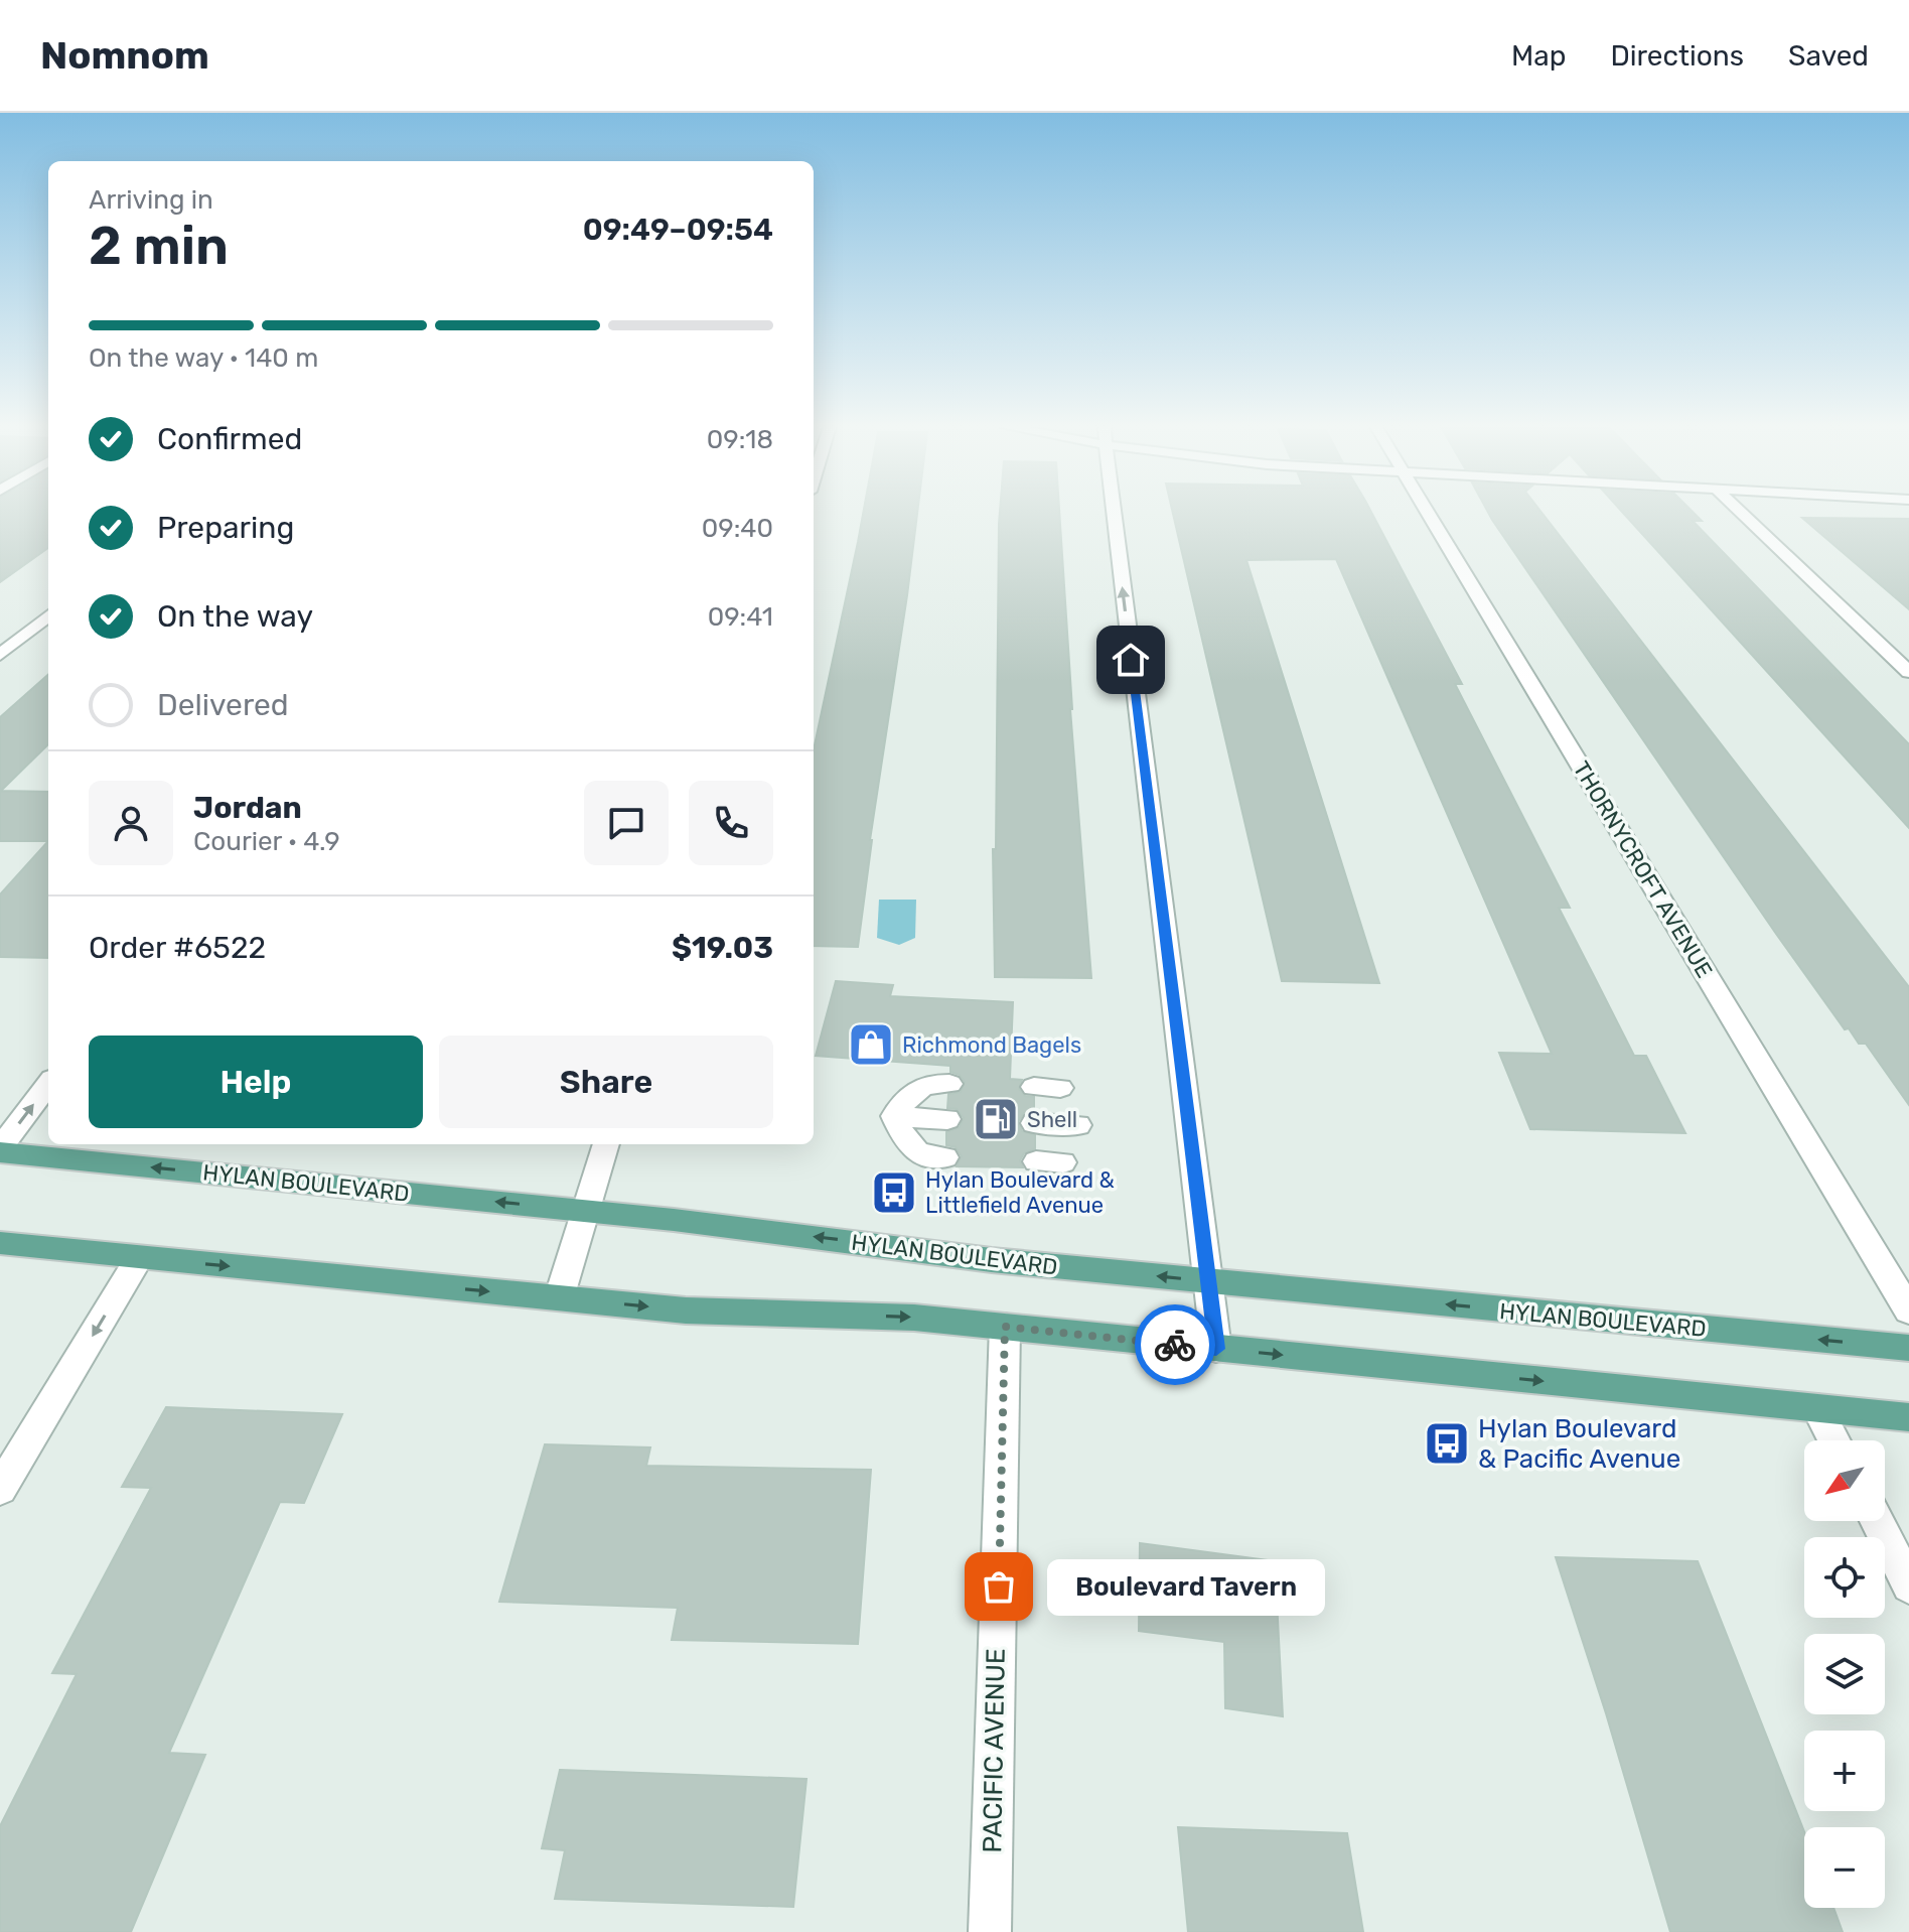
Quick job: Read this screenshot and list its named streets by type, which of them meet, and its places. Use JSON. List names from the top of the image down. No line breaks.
{"streets":{"main road":["HYLAN BOULEVARD"],"street":["THORNYCROFT AVENUE","PACIFIC AVENUE"]},"places":{"shop":["Richmond Bagels"],"fuel station":["Shell"],"bus stop":["Hylan Boulevard & Littlefield Avenue","Hylan Boulevard & Pacific Avenue"],"other":["Boulevard Tavern"]},"north":"bottom left","page":{"header":"Nomnom","nav":["Map","Directions","Saved"],"heading":["2 min","Arriving in","09:49–09:54"],"panel":["Jordan","Courier · 4.9","Order #6522","$19.03"],"bar":"On the way · 140 m","list":[["Confirmed","09:18"],["Preparing","09:40"],["On the way","09:41"],"Delivered"],"buttons":["Help","Share"],"map_buttons":["+","−"],"bubble":"Boulevard Tavern"}}
